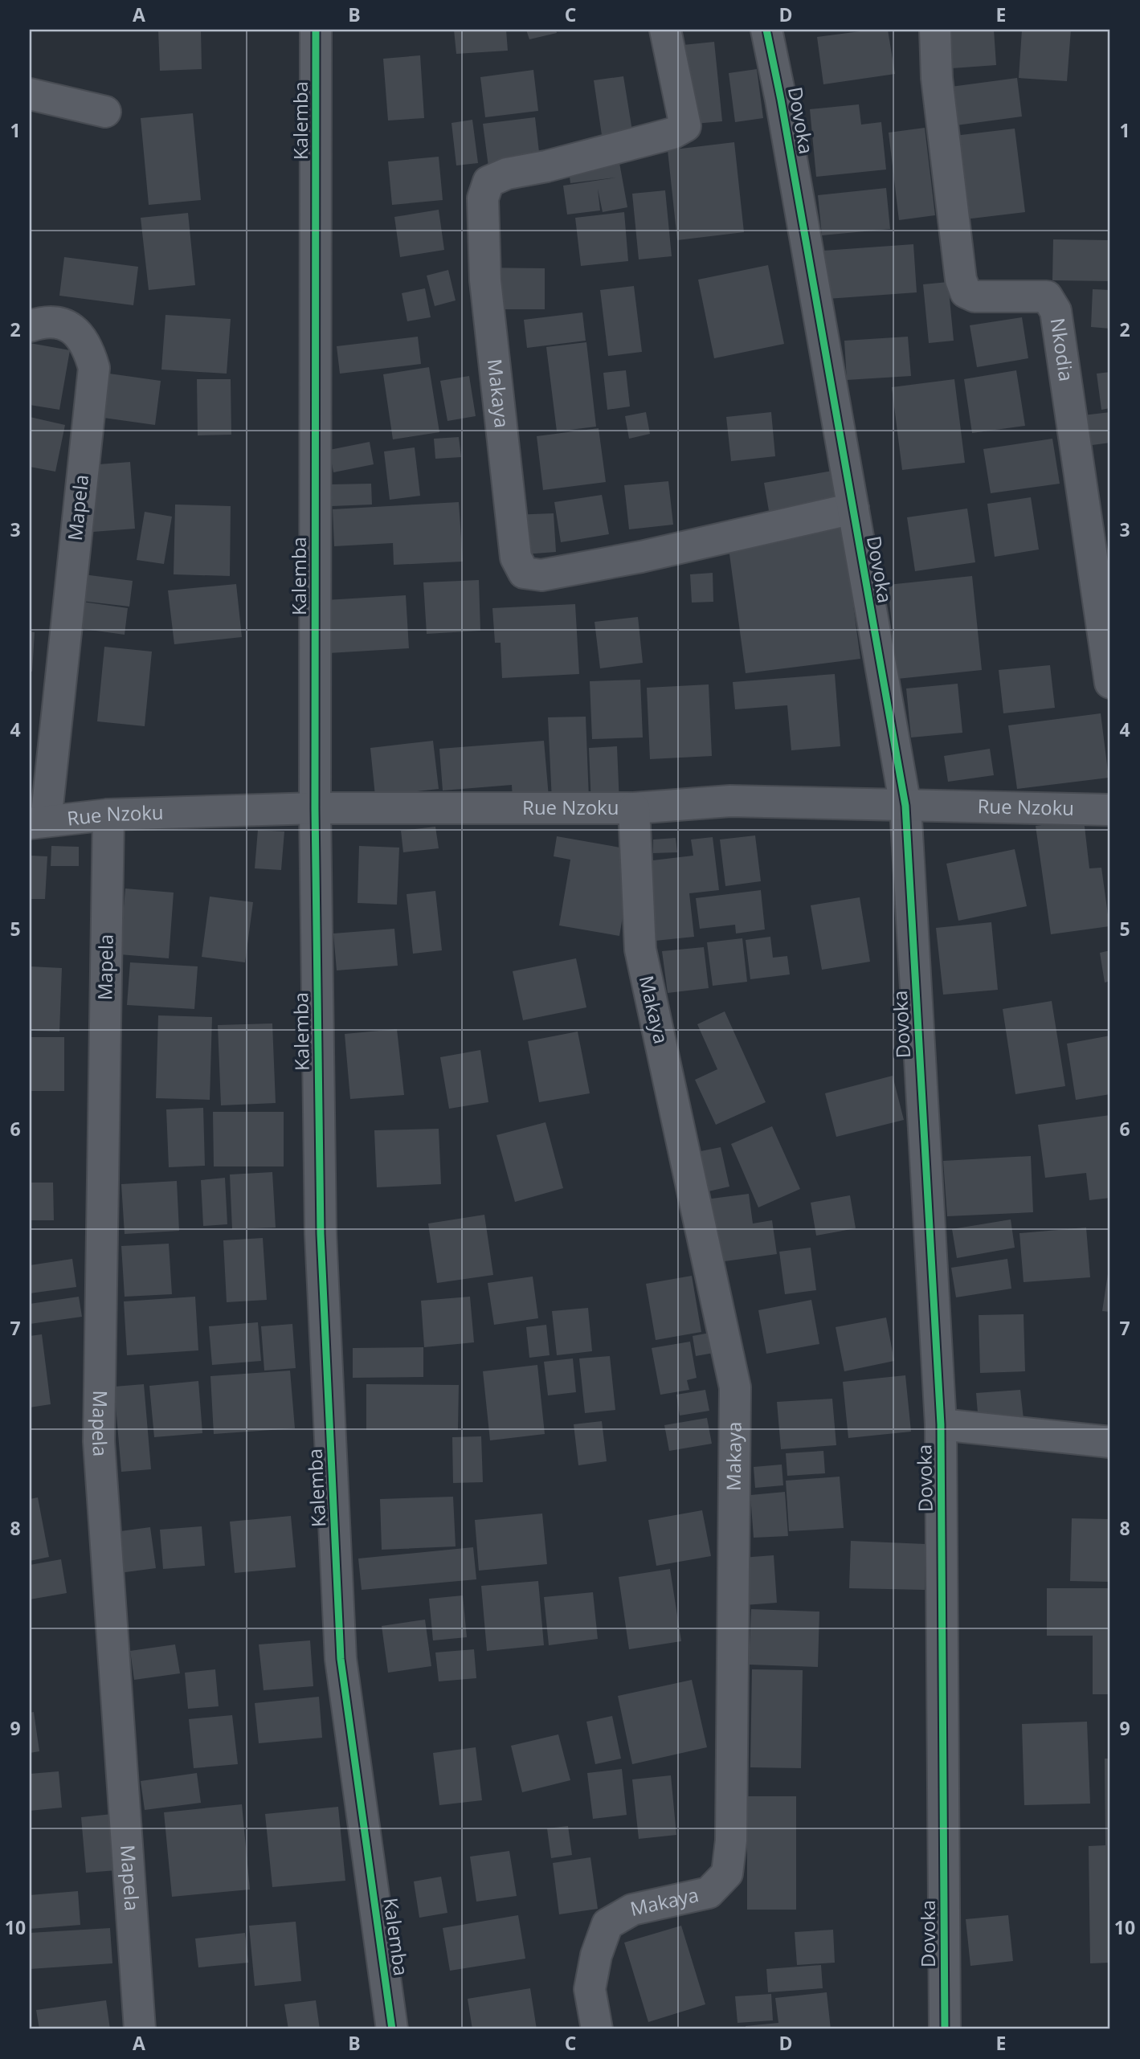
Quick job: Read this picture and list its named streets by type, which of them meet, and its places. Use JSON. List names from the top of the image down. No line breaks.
{"streets":{"street":["Kalemba","Dovoka","Nkodia","Makaya","Mapela","Rue Nzoku"]},"crossings":[["Kalemba","Rue Nzoku"],["Dovoka","Makaya"],["Dovoka","Rue Nzoku"],["Makaya","Rue Nzoku"],["Mapela","Rue Nzoku"]],"grid":{"columns":["A","B","C","D","E"],"rows":["1","2","3","4","5","6","7","8","9","10"]}}
